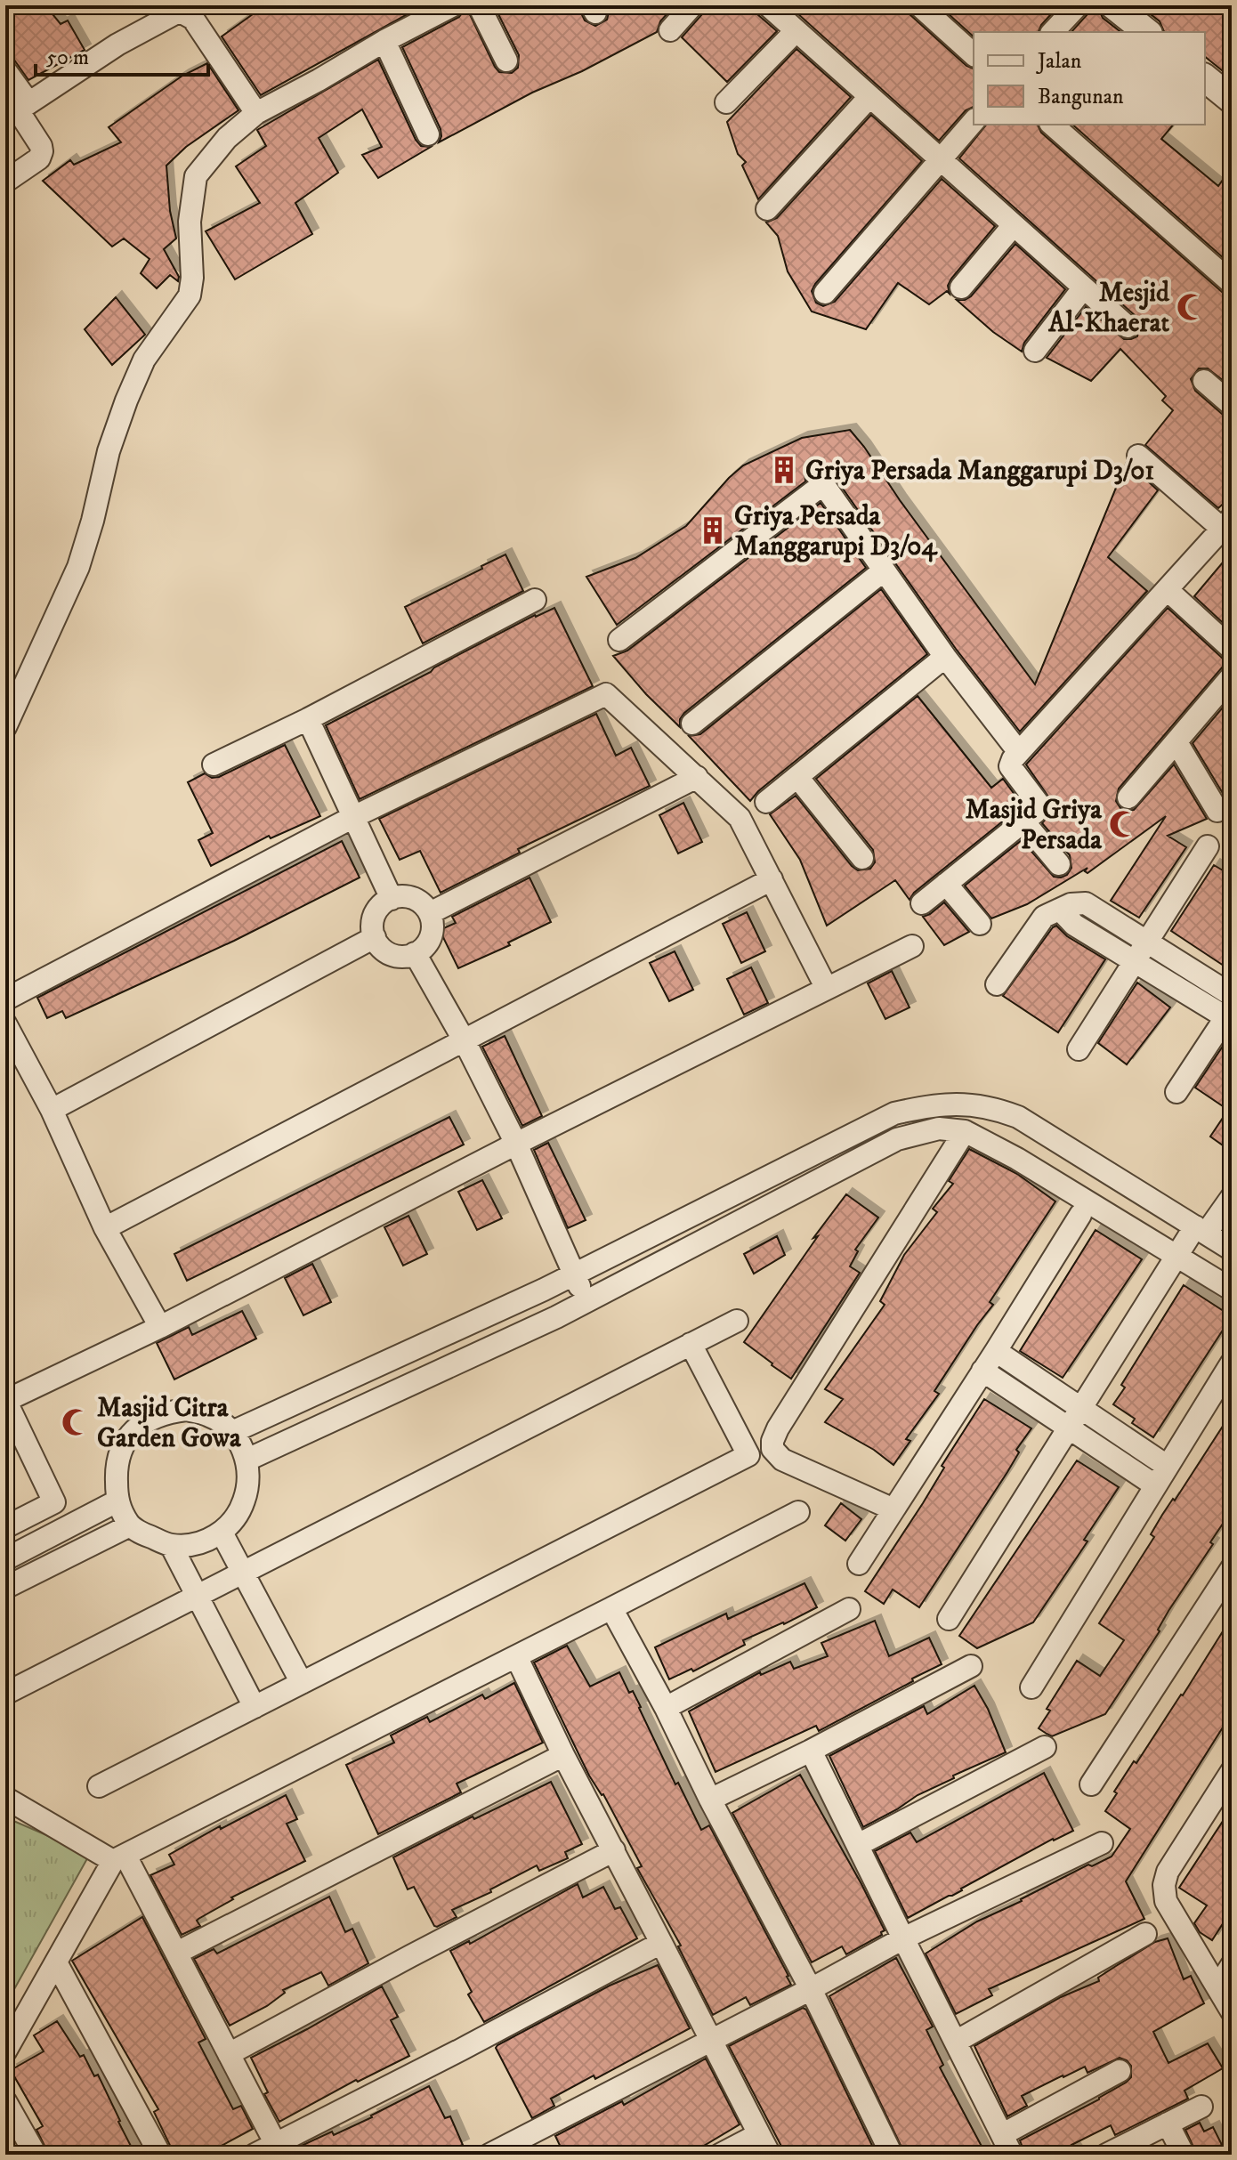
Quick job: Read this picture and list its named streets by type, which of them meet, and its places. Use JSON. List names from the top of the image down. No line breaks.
{"places":{"mosque":["Mesjid Al-Khaerat","Masjid Griya Persada","Masjid Citra Garden Gowa"],"building":["Griya Persada Manggarupi D3/01","Griya Persada Manggarupi D3/04"]},"legend":["Jalan","Bangunan"],"scale_bar":"50 m"}
